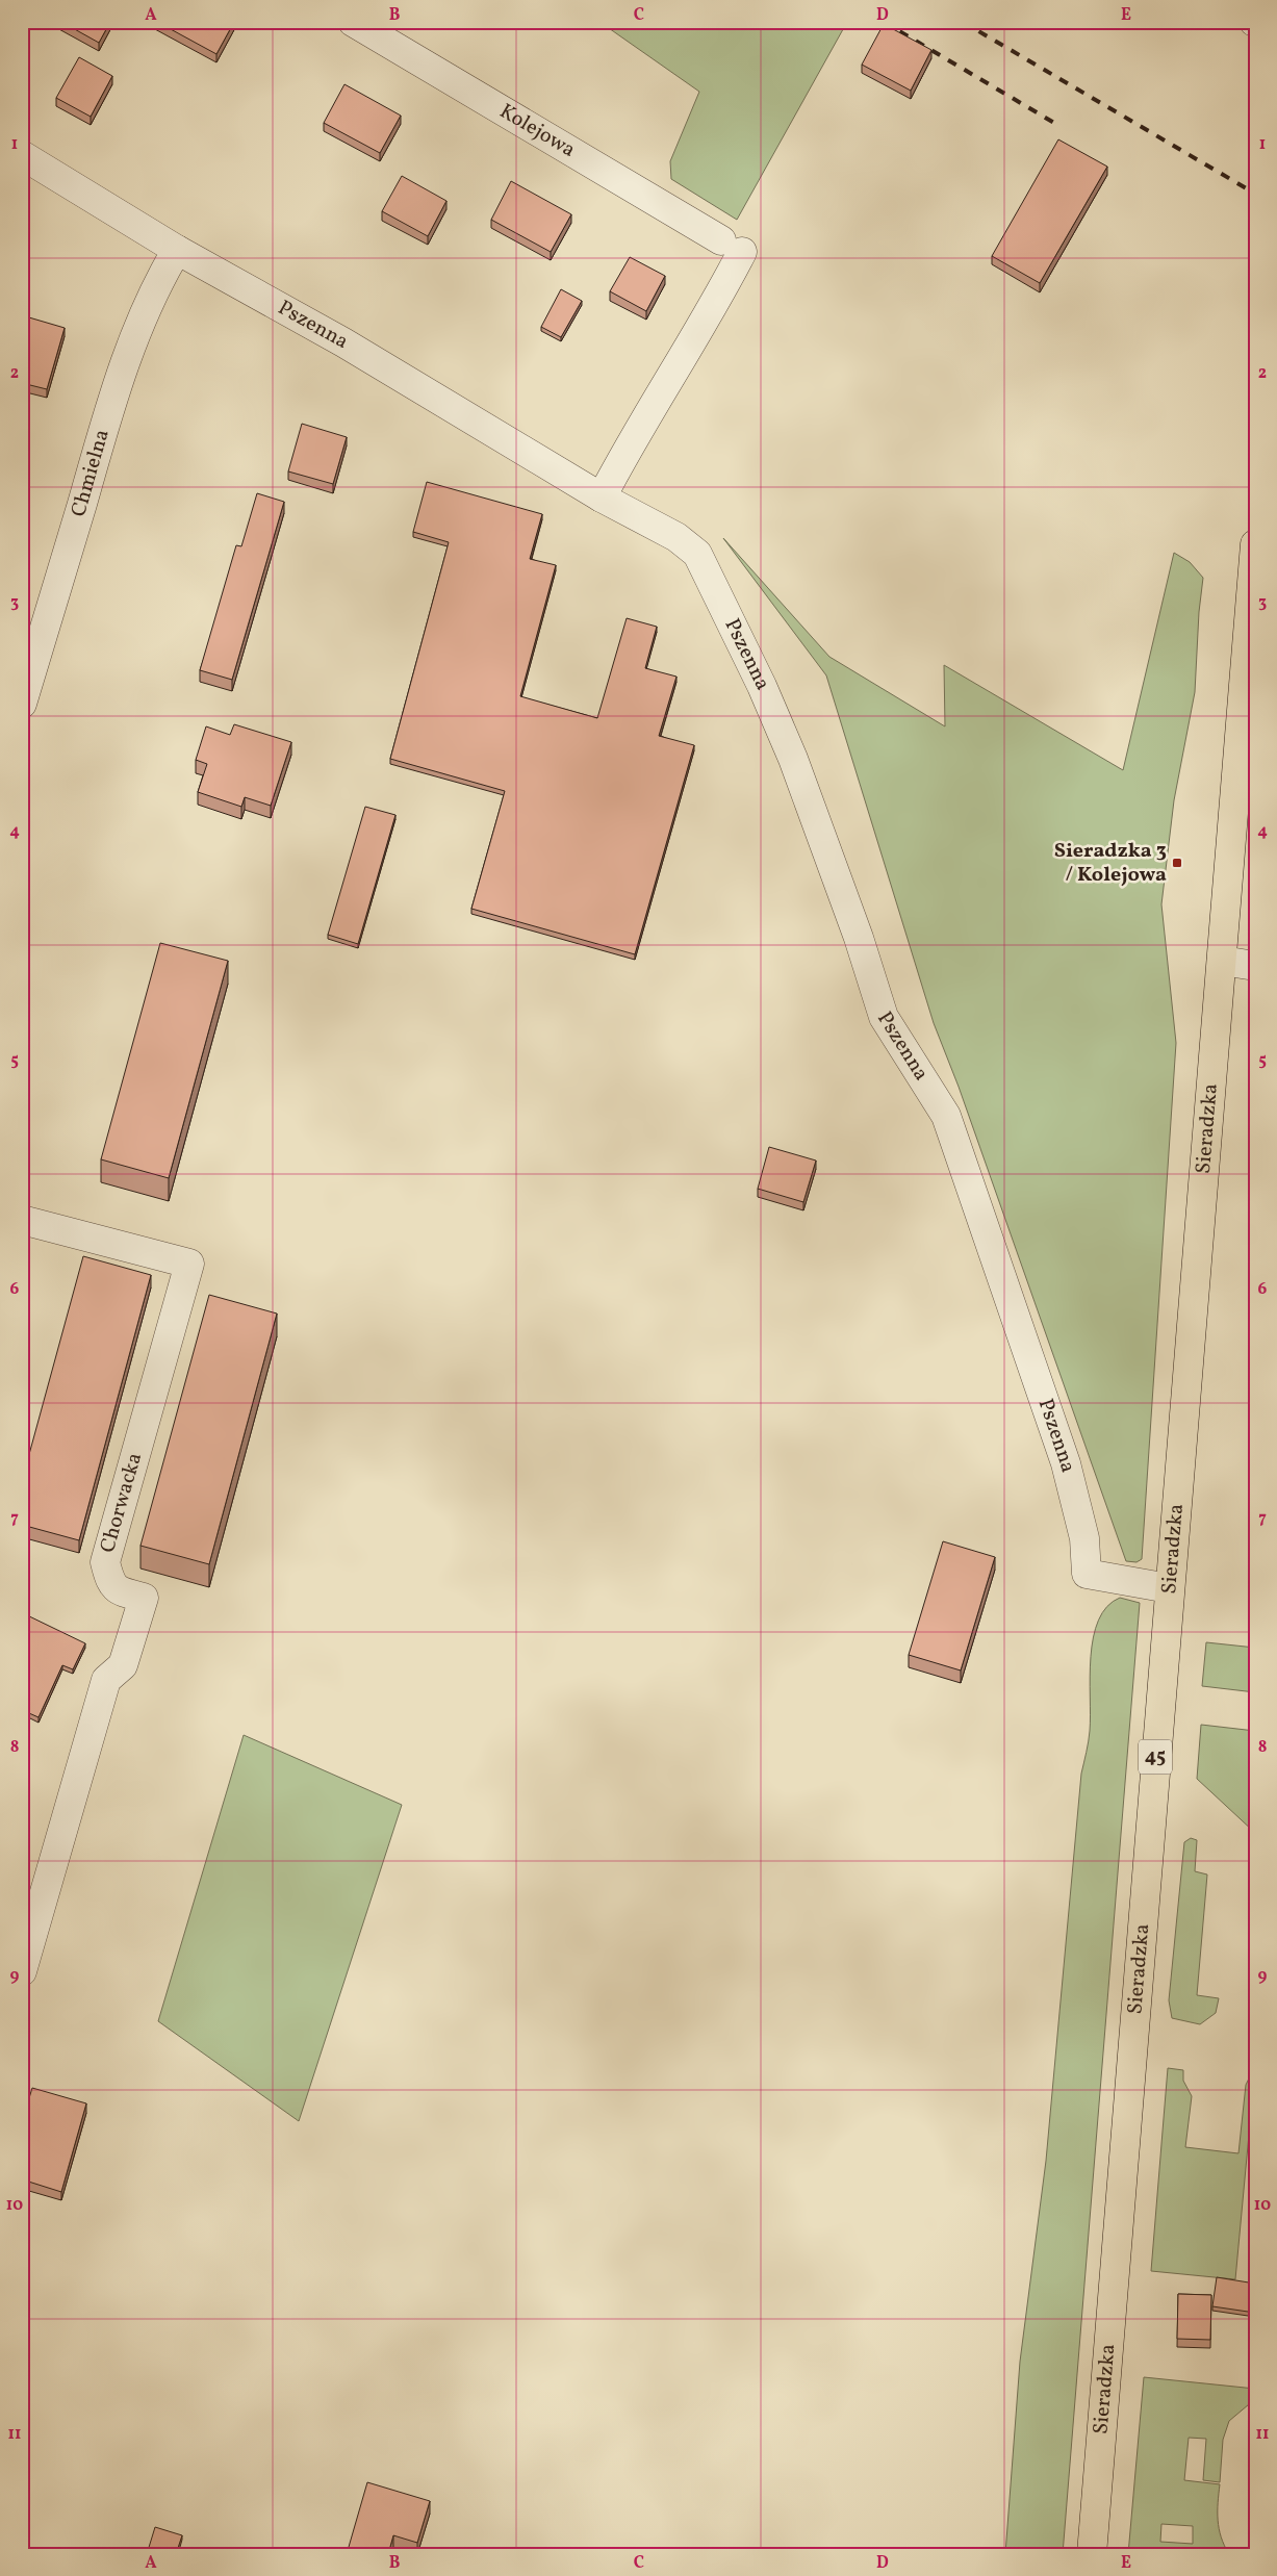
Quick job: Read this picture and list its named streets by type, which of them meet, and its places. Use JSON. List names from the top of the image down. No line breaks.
{"streets":{"main road":["Sieradzka","45"],"street":["Kolejowa","Pszenna","Chmielna","Chorwacka"]},"crossings":[["Kolejowa","Pszenna"],["Pszenna","Chmielna"],["Pszenna","Sieradzka"]],"places":{"transit":["Sieradzka 3 / Kolejowa"]},"grid":{"columns":["A","B","C","D","E"],"rows":["1","2","3","4","5","6","7","8","9","10","11"]}}
